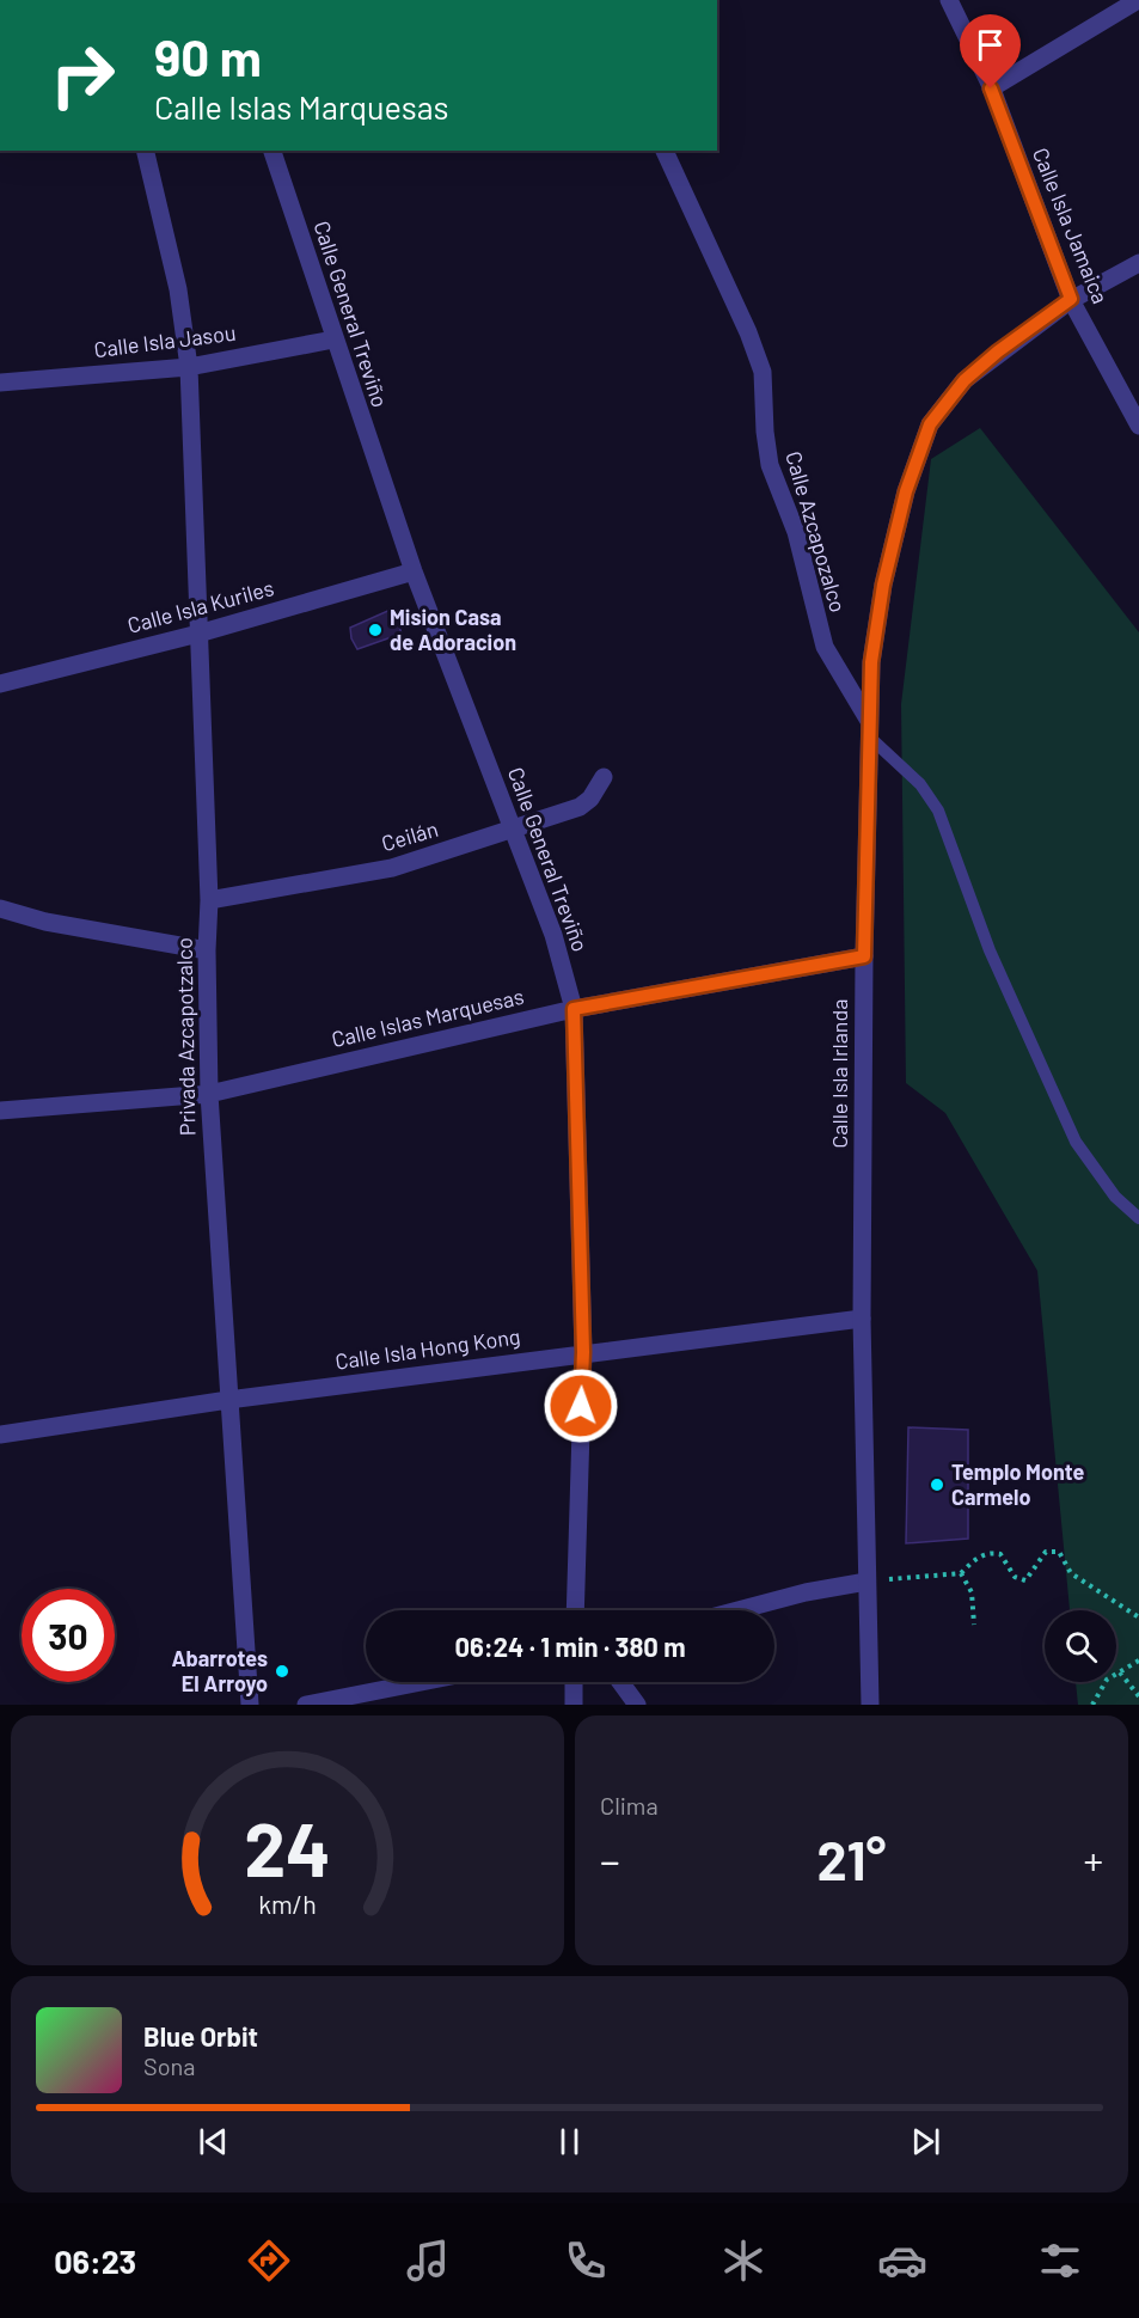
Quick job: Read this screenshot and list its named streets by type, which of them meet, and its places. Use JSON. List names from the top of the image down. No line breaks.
{"streets":{"street":["Calle Isla Jamaica","Calle General Treviño","Calle Isla Jasou","Calle Azcapozalco","Calle Isla Kuriles","Ceilán","Calle Islas Marquesas","Privada Azcapotzalco","Calle Isla Irlanda","Calle Isla Hong Kong"]},"crossings":[["Calle Isla Jamaica","Calle Isla Irlanda"],["Calle General Treviño","Calle Isla Jasou"],["Calle General Treviño","Calle Isla Kuriles"],["Calle General Treviño","Ceilán"],["Calle General Treviño","Calle Islas Marquesas"],["Calle General Treviño","Calle Isla Hong Kong"],["Calle Isla Jasou","Privada Azcapotzalco"],["Calle Azcapozalco","Calle Isla Irlanda"],["Calle Isla Kuriles","Privada Azcapotzalco"],["Ceilán","Privada Azcapotzalco"],["Calle Islas Marquesas","Privada Azcapotzalco"],["Calle Islas Marquesas","Calle Isla Irlanda"],["Privada Azcapotzalco","Calle Isla Hong Kong"],["Calle Isla Irlanda","Calle Isla Hong Kong"]],"places":["Mision Casa de Adoracion","Templo Monte Carmelo","Abarrotes El Arroyo"],"page":{"turn":["90 m","Calle Islas Marquesas"],"limit":"30","trip":"06:24 · 1 min · 380 m","tile":"Clima","heat":["−","21°","+"],"song":["Blue Orbit","Sona"],"tabs":"06:23","gauge":["24","km/h"]}}
